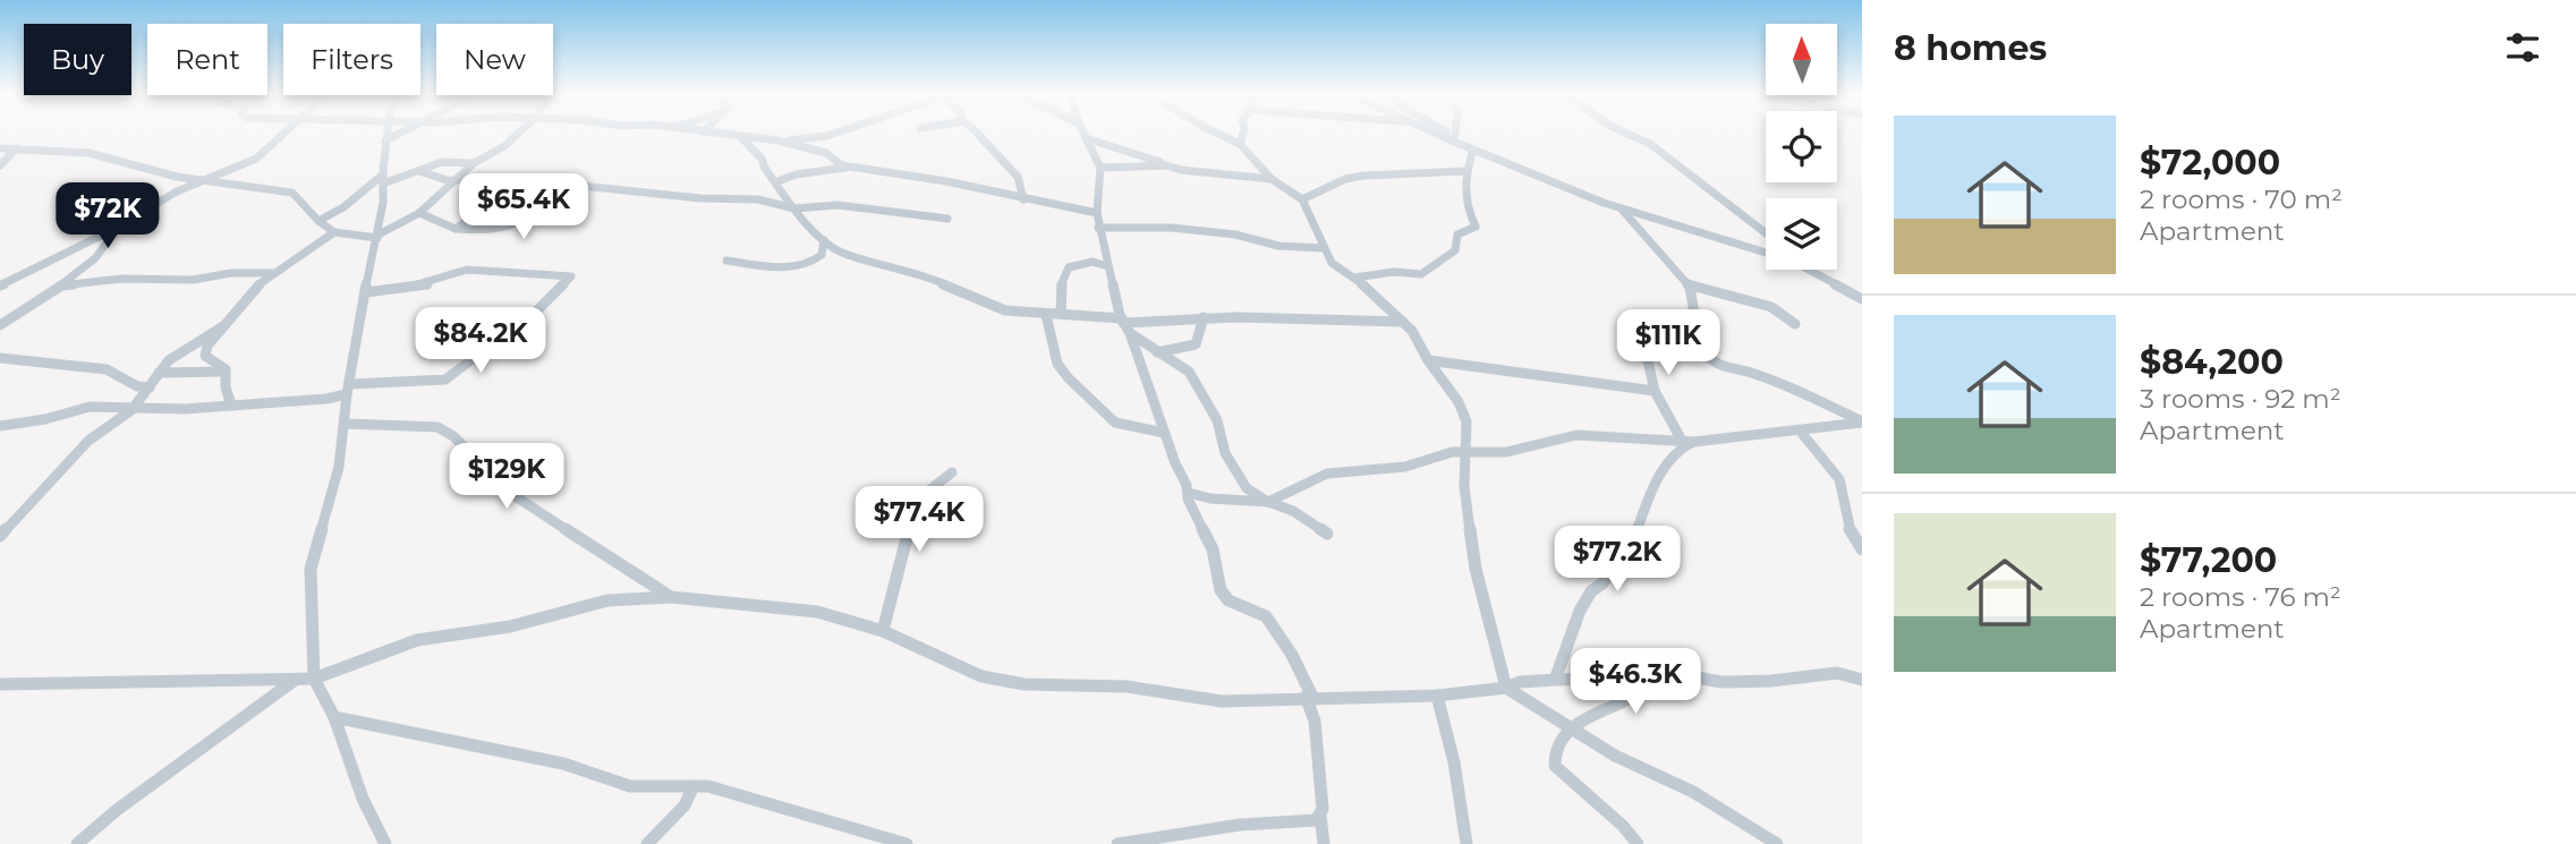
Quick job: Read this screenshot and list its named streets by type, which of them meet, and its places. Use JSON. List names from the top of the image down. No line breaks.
{"north":"top","page":{"heading":"8 homes","chip":["Buy","Rent","Filters","New"],"list":[{"name":"$72,000","note":"2 rooms · 70 m² · Apartment"},{"name":"$84,200","note":"3 rooms · 92 m² · Apartment"},{"name":"$77,200","note":"2 rooms · 76 m² · Apartment"}],"price":["$65.4K","$72K","$84.2K","$111K","$129K","$77.4K","$77.2K","$46.3K"]}}
